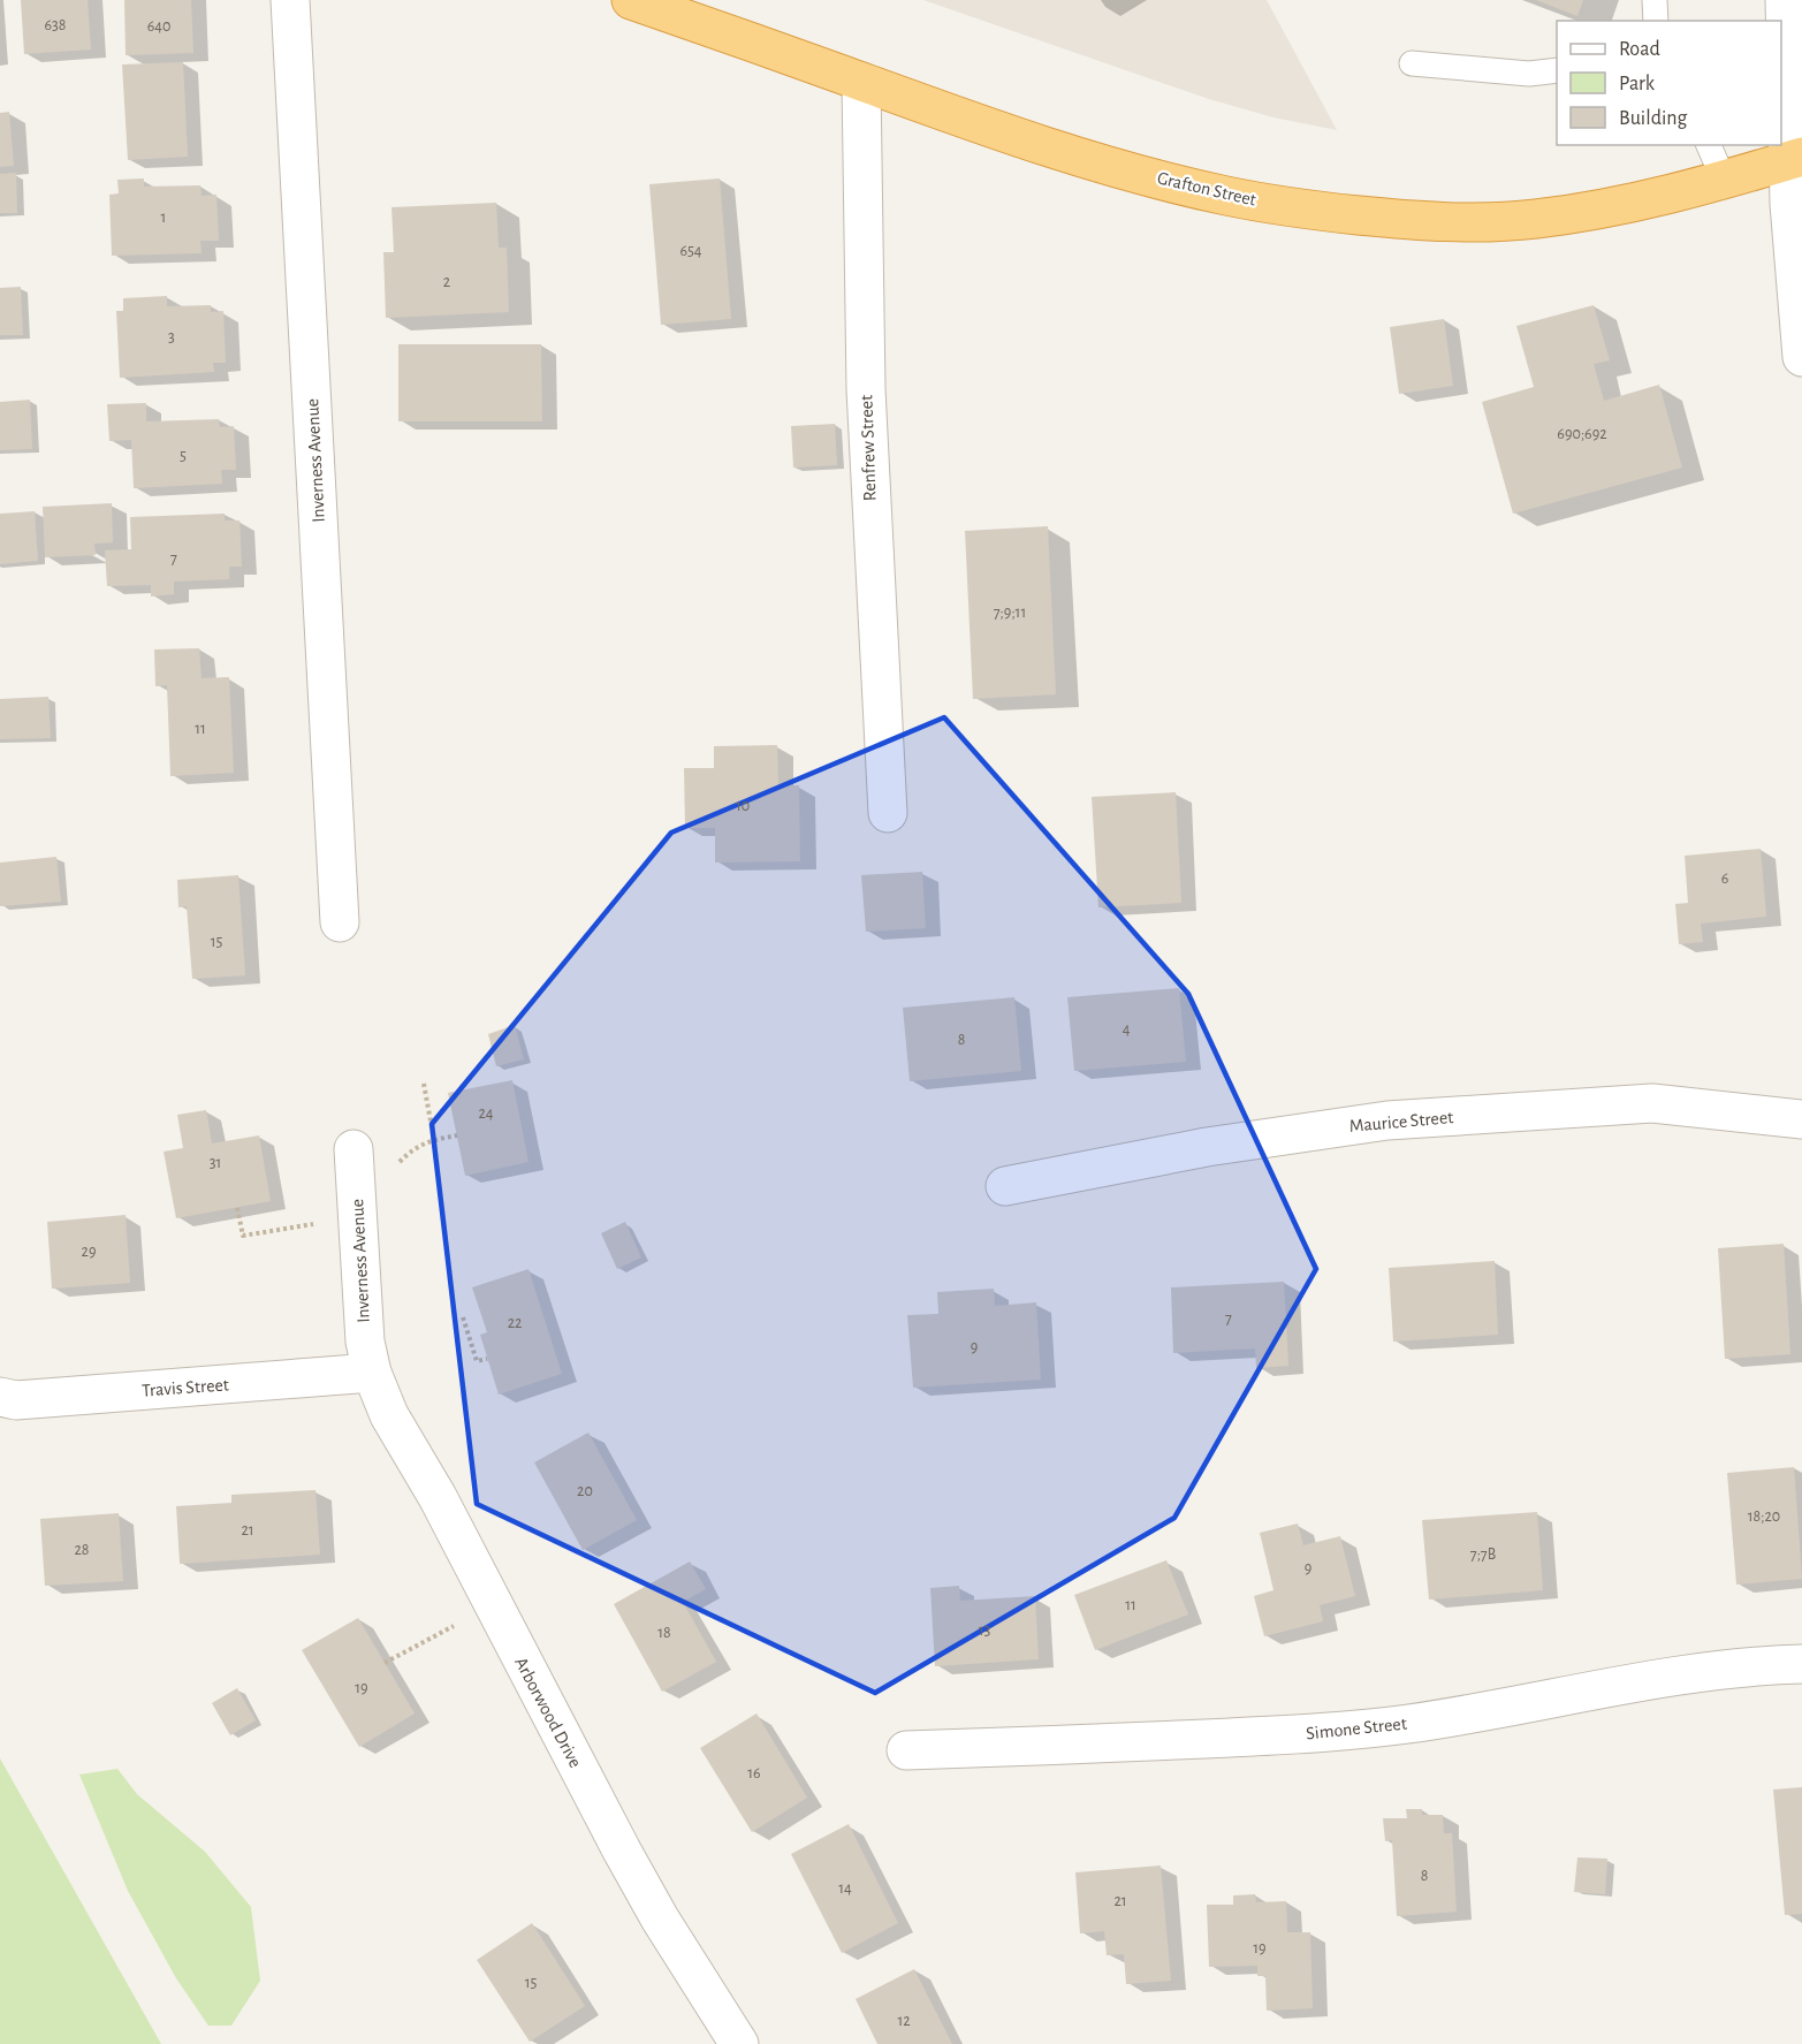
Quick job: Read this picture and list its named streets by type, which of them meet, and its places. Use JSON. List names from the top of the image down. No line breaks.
{"streets":{"highway":["Grafton Street"],"street":["Renfrew Street","Inverness Avenue","Maurice Street","Travis Street","Arborwood Drive","Simone Street"]},"crossings":[["Grafton Street","Renfrew Street"],["Inverness Avenue","Travis Street"],["Inverness Avenue","Arborwood Drive"],["Travis Street","Arborwood Drive"]],"house_numbers":["638","640","1","654","2","3","690;692","5","7","7;9;11","11","10","6","15","4","8","24","31","29","7","22","9","20","18;20","21","28","7;7B","9","11","13","18","19","16","8","14","21","19","15","12"],"legend":["Road","Park","Building"]}
